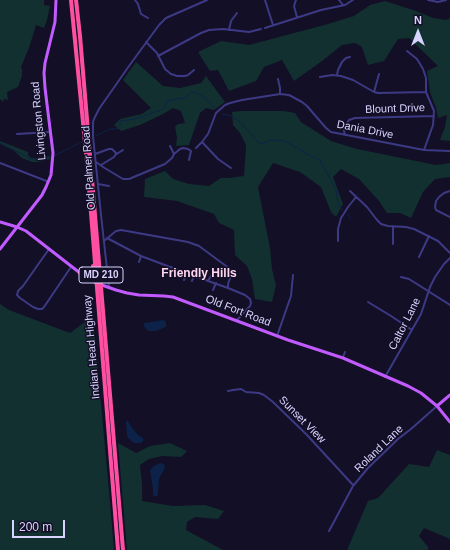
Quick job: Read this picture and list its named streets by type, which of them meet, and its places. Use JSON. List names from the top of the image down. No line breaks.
{"streets":{"highway":["MD 210","Indian Head Highway"],"main road":["Livingston Road","Old Fort Road"],"street":["Blount Drive","Dania Drive","Old Palmer Road","Caltor Lane","Sunset View","Roland Lane"]},"crossings":[["Blount Drive","Dania Drive"],["Livingston Road","Old Fort Road"],["Old Palmer Road","Old Fort Road"],["Old Fort Road","Caltor Lane"],["Old Fort Road","Indian Head Highway"],["Old Fort Road","Roland Lane"],["Sunset View","Roland Lane"]],"districts":["Friendly Hills"],"scale_bar":"200 m","north":"top"}
